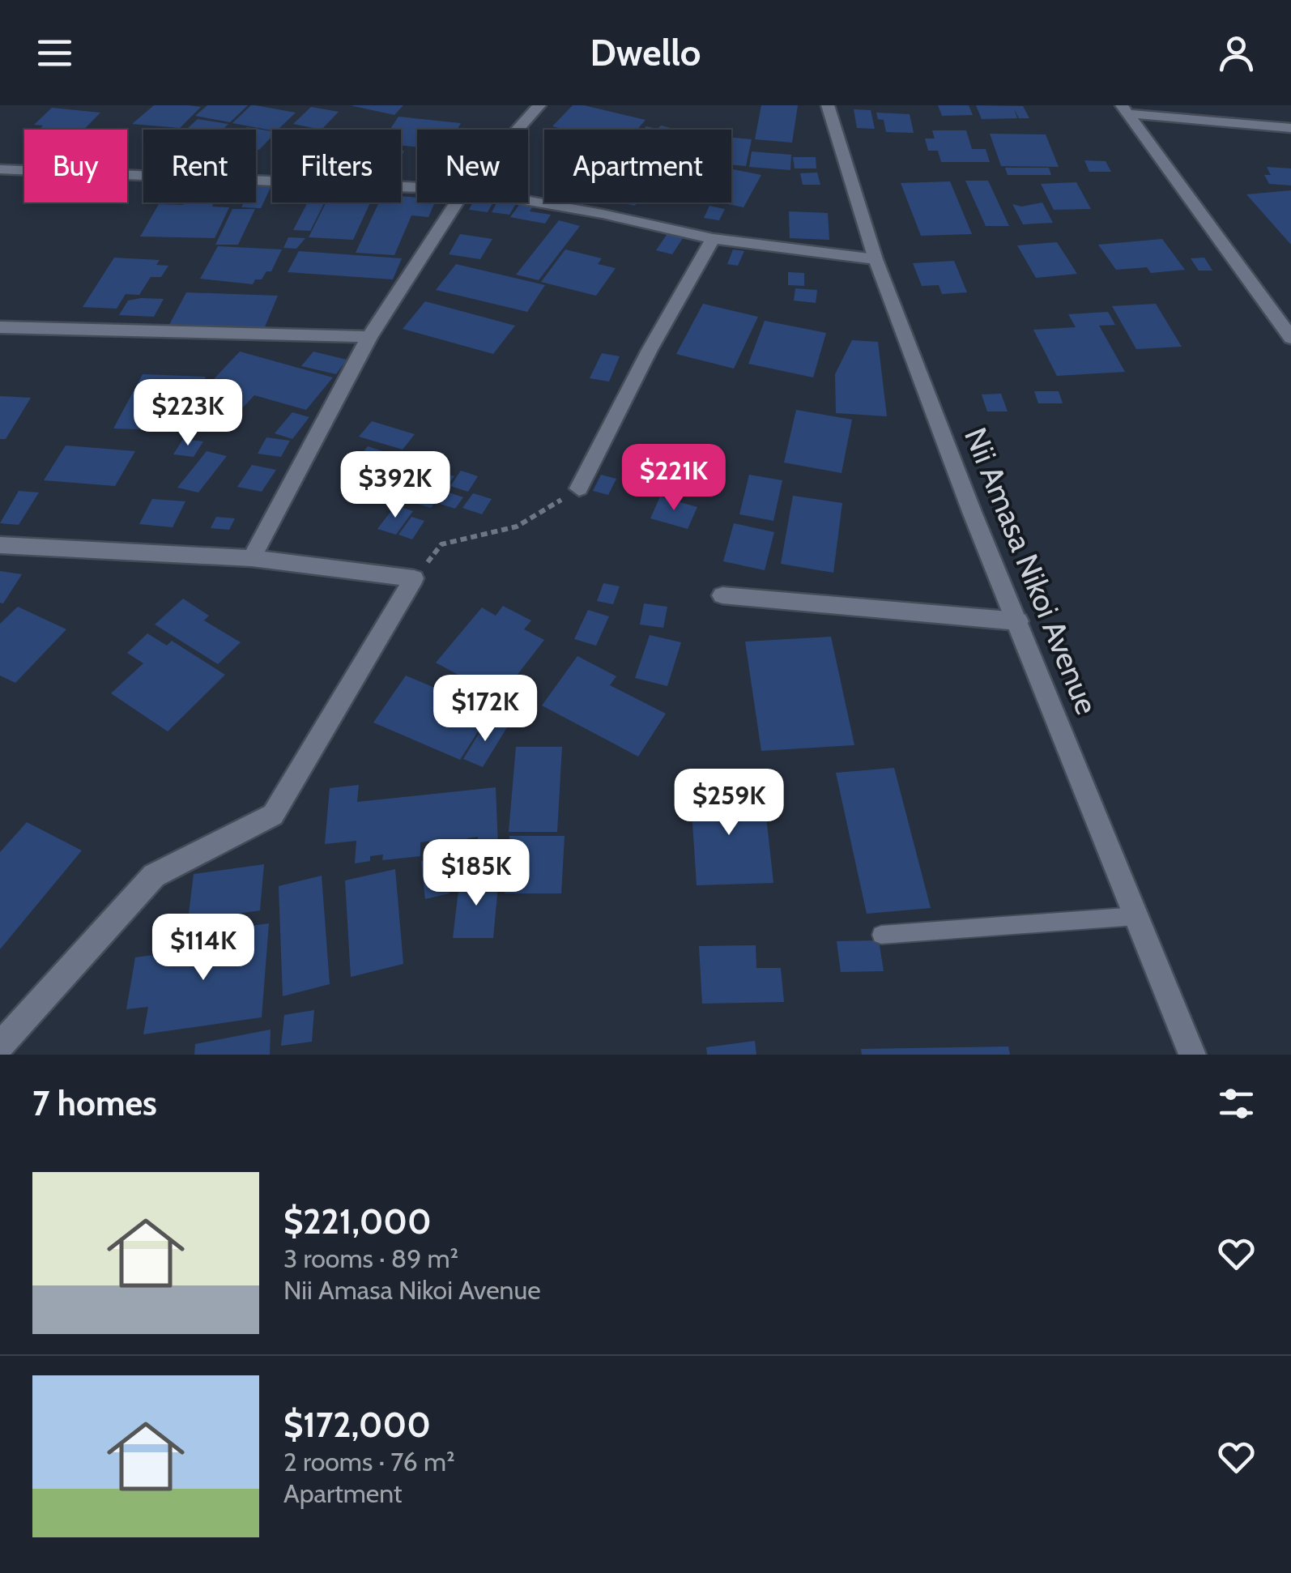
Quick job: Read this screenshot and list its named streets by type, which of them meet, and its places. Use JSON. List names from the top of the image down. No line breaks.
{"streets":{"street":["Nii Amasa Nikoi Avenue"]},"page":{"header":"Dwello","chip":["Buy","Rent","Filters","New","Apartment"],"price":["$223K","$221K","$392K","$172K","$259K","$185K","$114K"],"heading":"7 homes","list":[{"name":"$221,000","note":"3 rooms · 89 m² · Nii Amasa Nikoi Avenue"},{"name":"$172,000","note":"2 rooms · 76 m² · Apartment"}]}}
